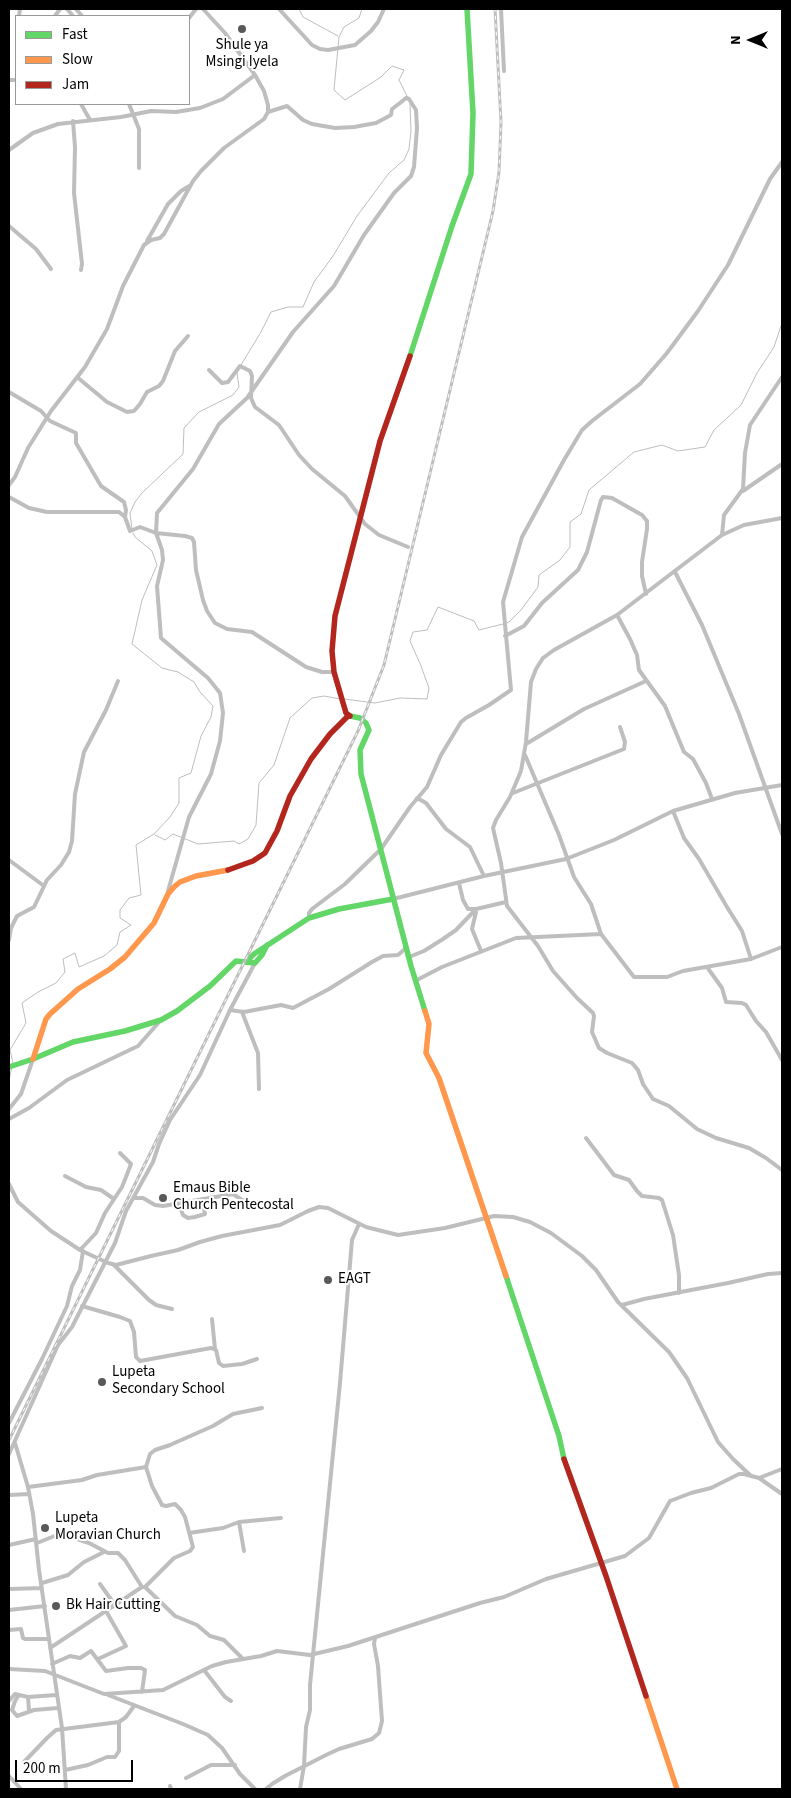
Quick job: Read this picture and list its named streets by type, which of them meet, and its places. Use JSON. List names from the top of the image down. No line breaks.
{"places":["Shule ya Msingi Iyela","Emaus Bible Church Pentecostal","EAGT","Lupeta Secondary School","Lupeta Moravian Church","Bk Hair Cutting"],"legend":["Fast","Slow","Jam"],"scale_bar":"200 m","north":"left"}
